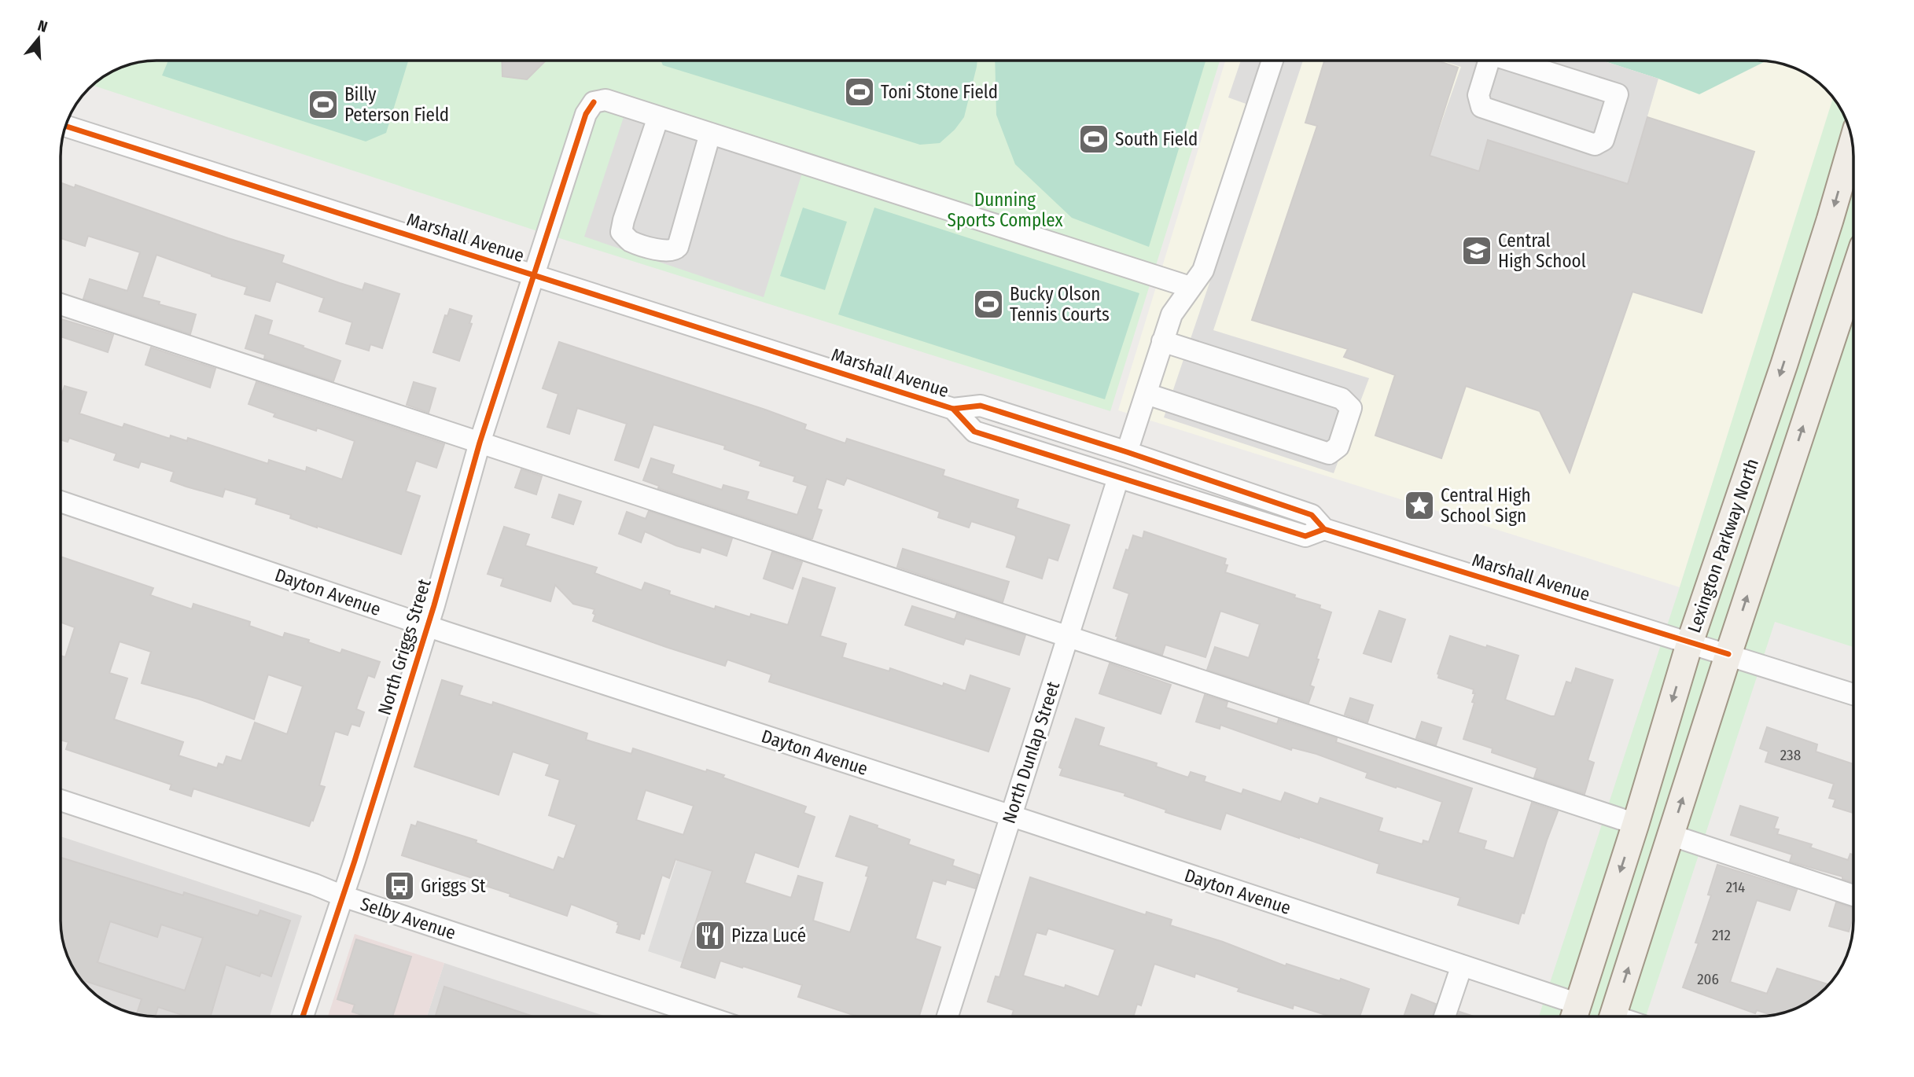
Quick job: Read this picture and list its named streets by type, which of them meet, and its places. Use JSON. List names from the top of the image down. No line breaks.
{"streets":{"main road":["Lexington Parkway North"],"street":["Marshall Avenue","Dayton Avenue","North Griggs Street","North Dunlap Street","Selby Avenue"]},"crossings":[["Marshall Avenue","Lexington Parkway North"],["Marshall Avenue","North Griggs Street"],["Marshall Avenue","North Dunlap Street"],["Lexington Parkway North","Dayton Avenue"],["Dayton Avenue","North Griggs Street"],["Dayton Avenue","North Dunlap Street"],["North Griggs Street","Selby Avenue"]],"parks":["Dunning Sports Complex"],"places":{"sports":["Toni Stone Field","Billy Peterson Field","South Field","Bucky Olson Tennis Courts"],"school or university":["Central High School"],"place":["Central High School Sign"],"bus stop":["Griggs St"],"restaurant":["Pizza Lucé"]},"house_numbers":["238","214","212","206"],"north":"top"}
